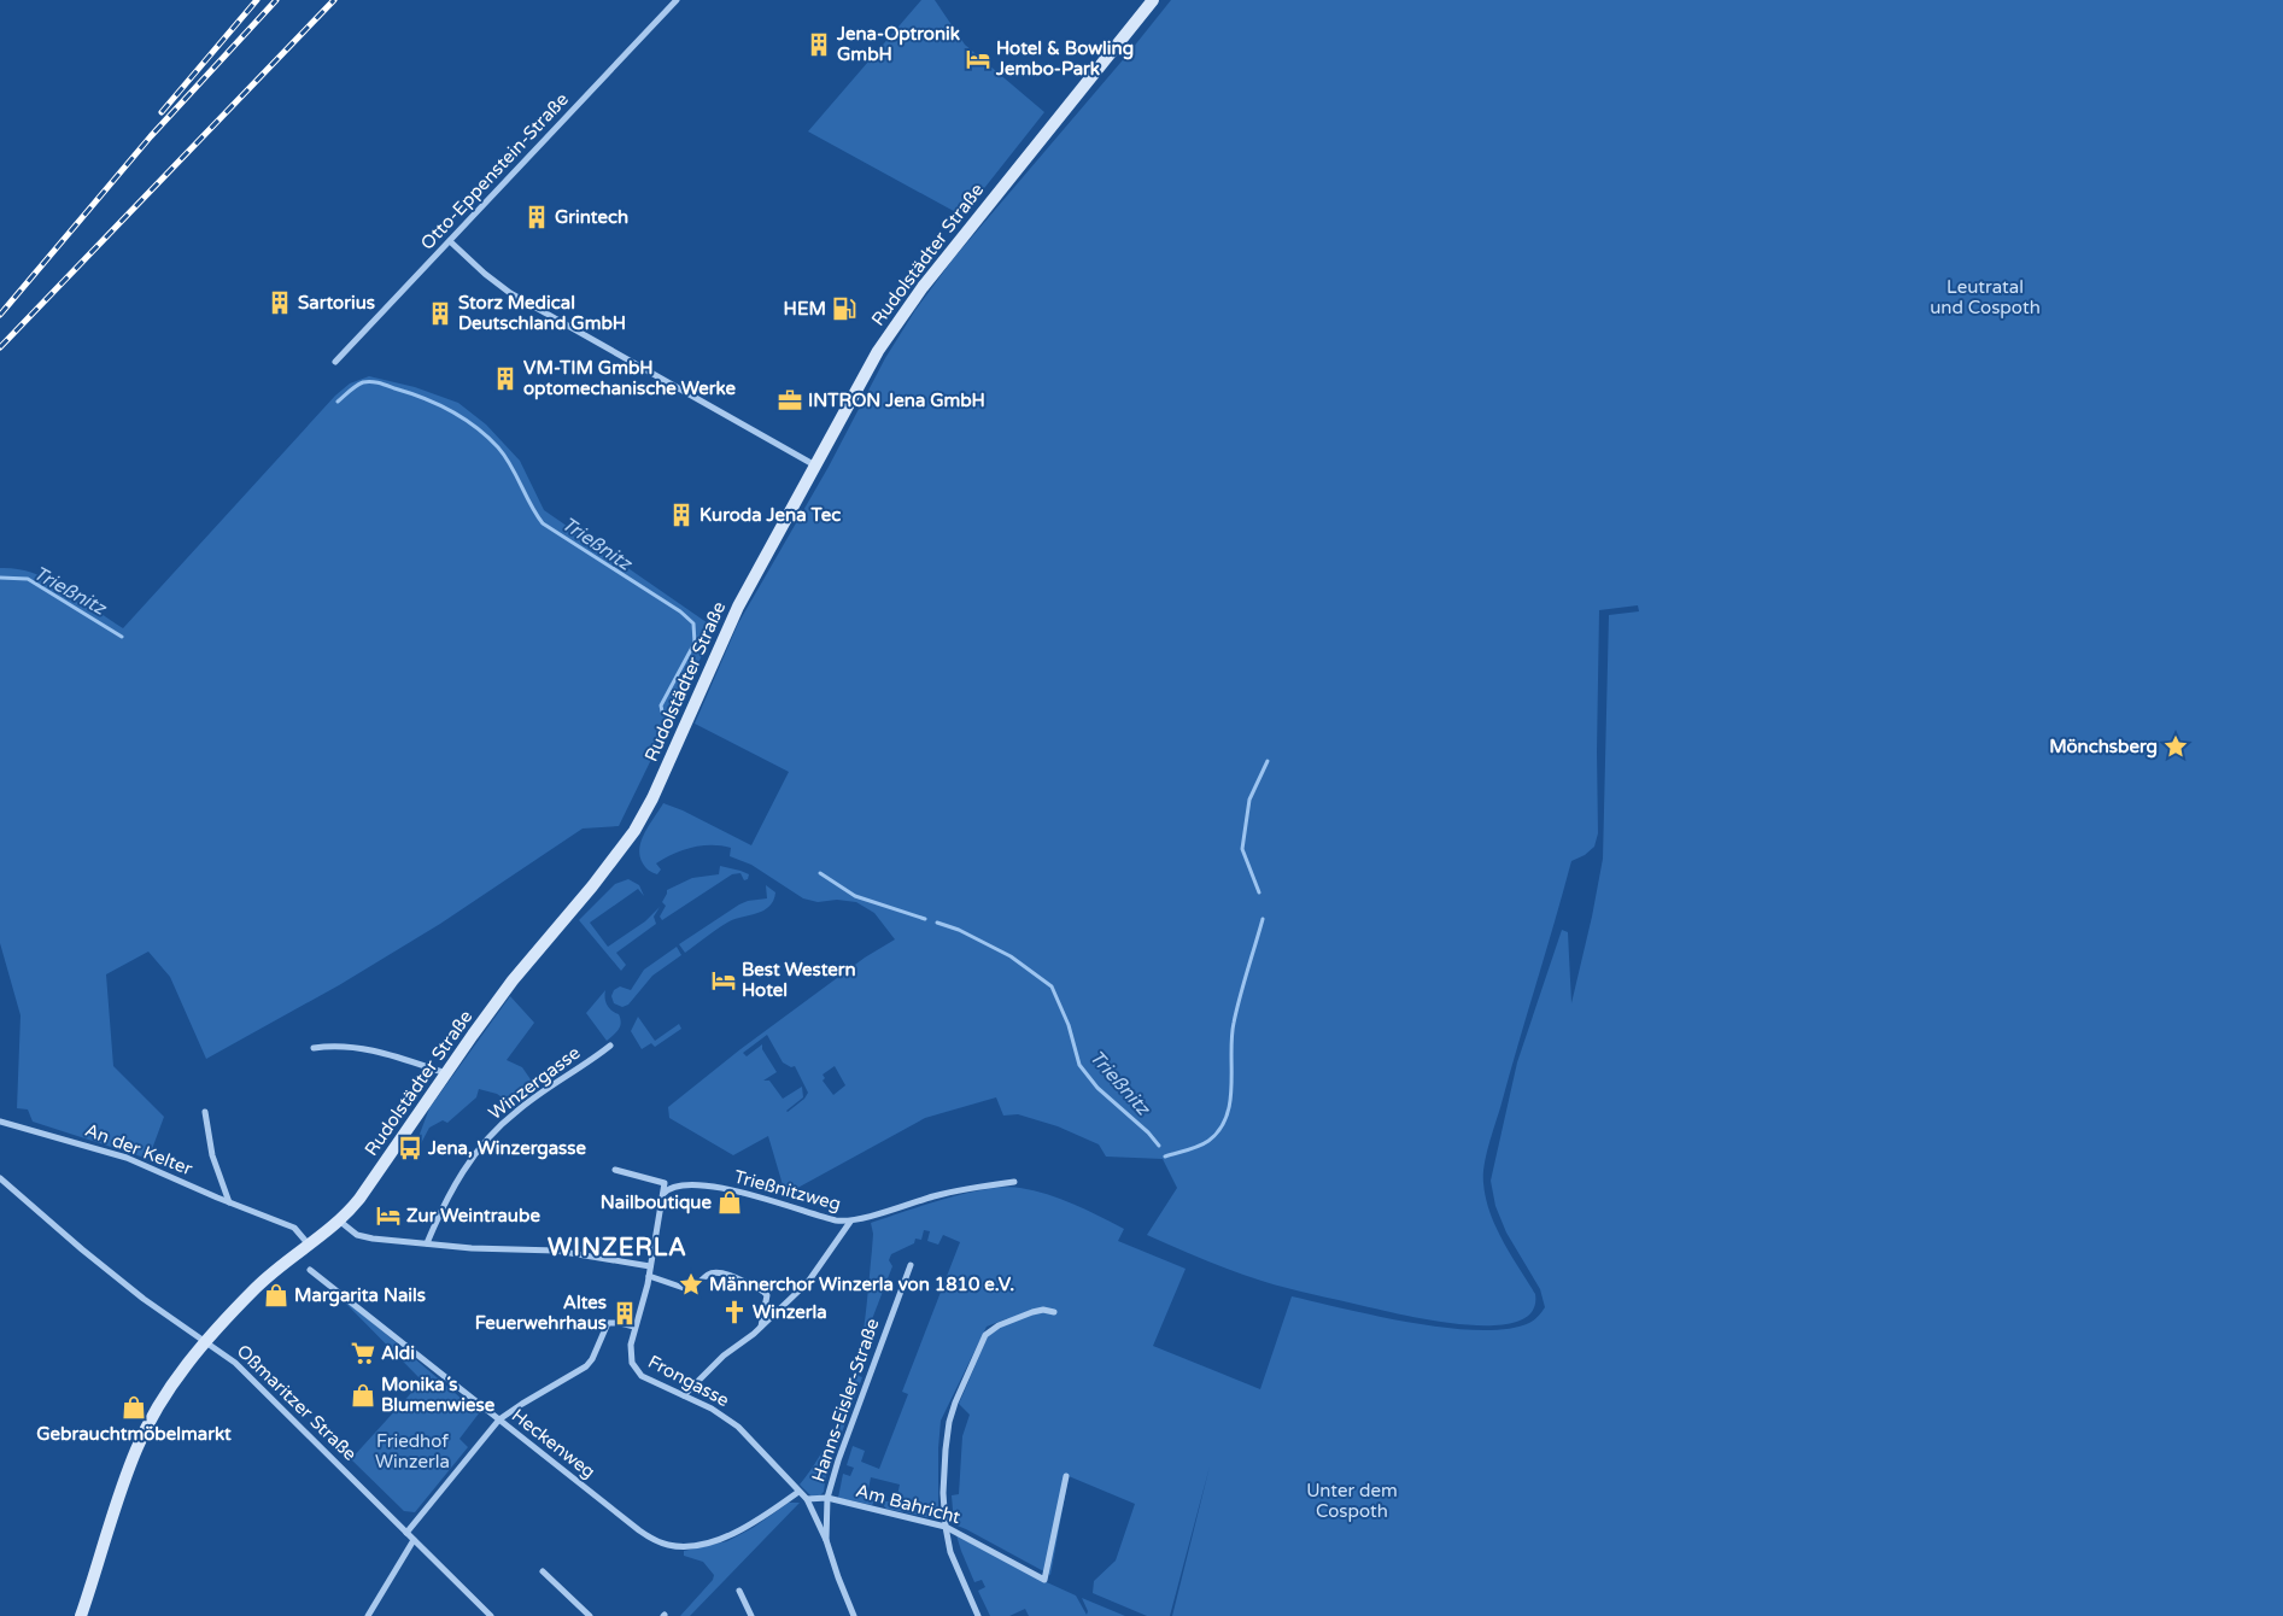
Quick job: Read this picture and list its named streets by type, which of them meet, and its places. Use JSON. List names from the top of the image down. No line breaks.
{"streets":{"street":["Otto-Eppenstein-Straße","Rudolstädter Straße","Winzergasse","An der Kelter","Trießnitzweg","Frongasse","Hanns-Eisler-Straße","Oßmaritzer Straße","Heckenweg","Am Bahricht"]},"crossings":[["Rudolstädter Straße","An der Kelter"],["Rudolstädter Straße","Oßmaritzer Straße"],["Frongasse","Heckenweg"],["Hanns-Eisler-Straße","Am Bahricht"]],"districts":["WINZERLA"],"water":["Trießnitz"],"parks":["Leutratal und Cospoth","Friedhof Winzerla","Unter dem Cospoth"],"places":{"building":["Jena-Optronik GmbH","Grintech","Sartorius","Storz Medical Deutschland GmbH","VM-TIM GmbH optomechanische Werke","Kuroda Jena Tec","Altes Feuerwehrhaus"],"hotel":["Hotel & Bowling Jembo-Park","Best Western Hotel","Zur Weintraube"],"fuel station":["HEM"],"office":["INTRON Jena GmbH"],"place":["Mönchsberg","Männerchor Winzerla von 1810 e.V."],"bus stop":["Jena, Winzergasse"],"shop":["Nailboutique","Margarita Nails","Monika´s Blumenwiese","Gebrauchtmöbelmarkt"],"church":["Winzerla"],"supermarket":["Aldi"]}}
